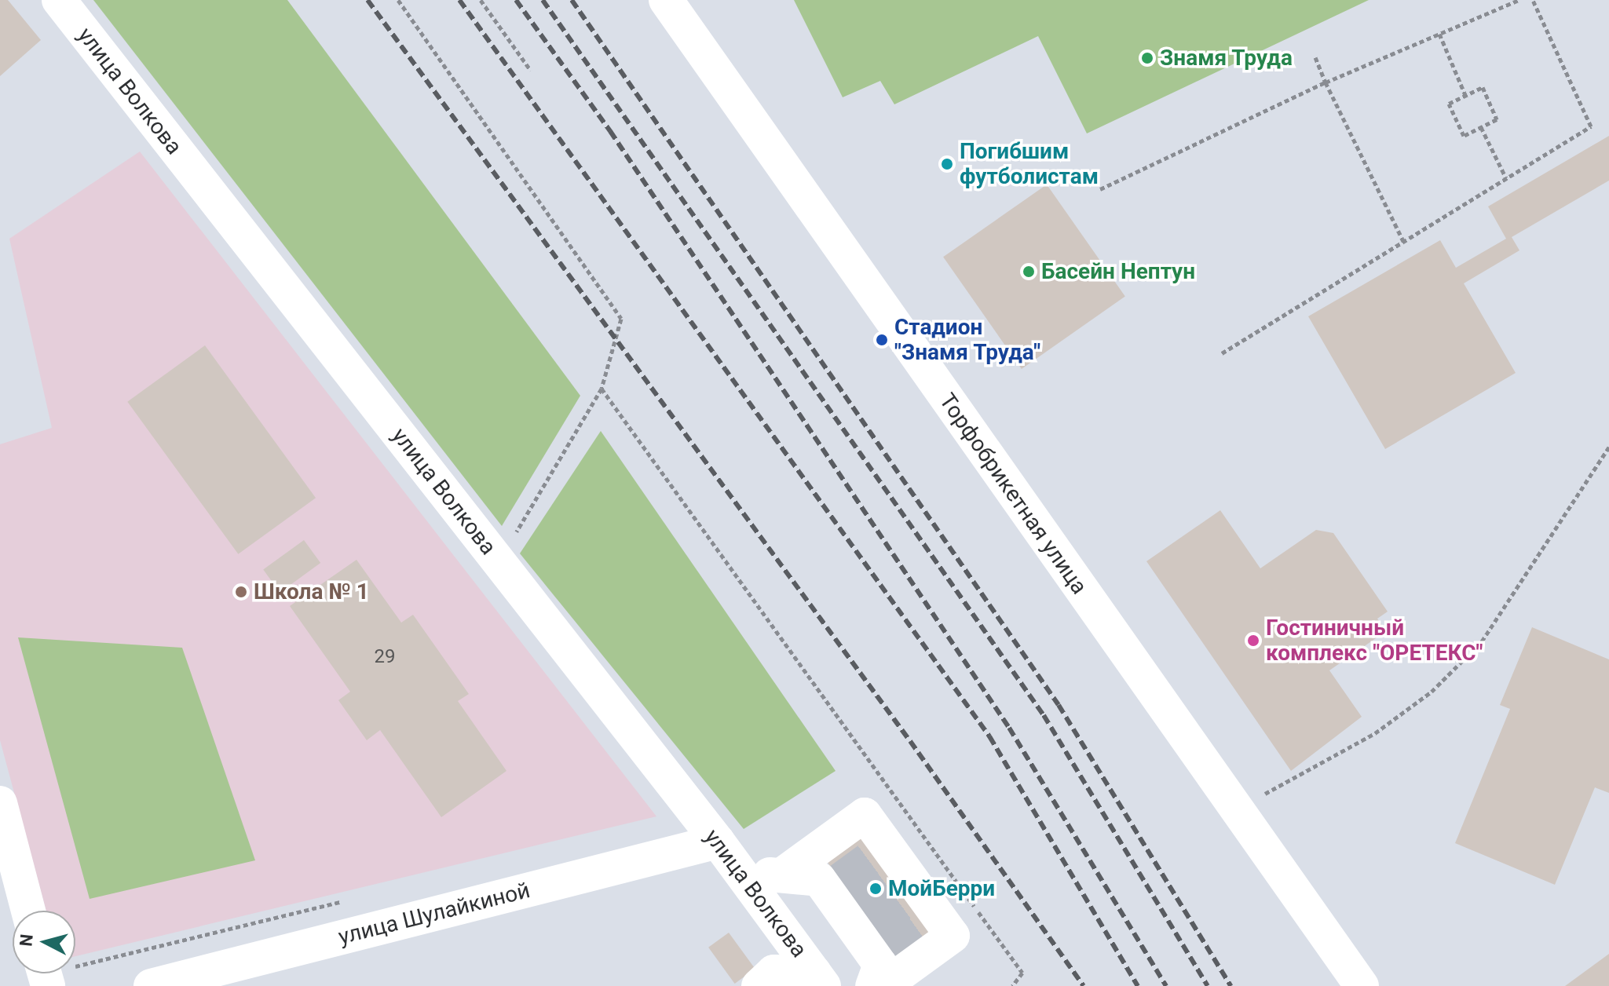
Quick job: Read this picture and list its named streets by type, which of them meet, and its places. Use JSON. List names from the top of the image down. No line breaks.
{"streets":{"street":["улица Волкова","Торфобрикетная улица","улица Шулайкиной"]},"crossings":[["улица Волкова","улица Шулайкиной"]],"places":["Знамя Труда","Погибшим футболистам","Басейн Нептун","Стадион \"Знамя Труда\"","Школа № 1","Гостиничный комплекс \"ОРЕТЕКС\"","МойБерри"],"house_numbers":["29"],"north":"left"}
